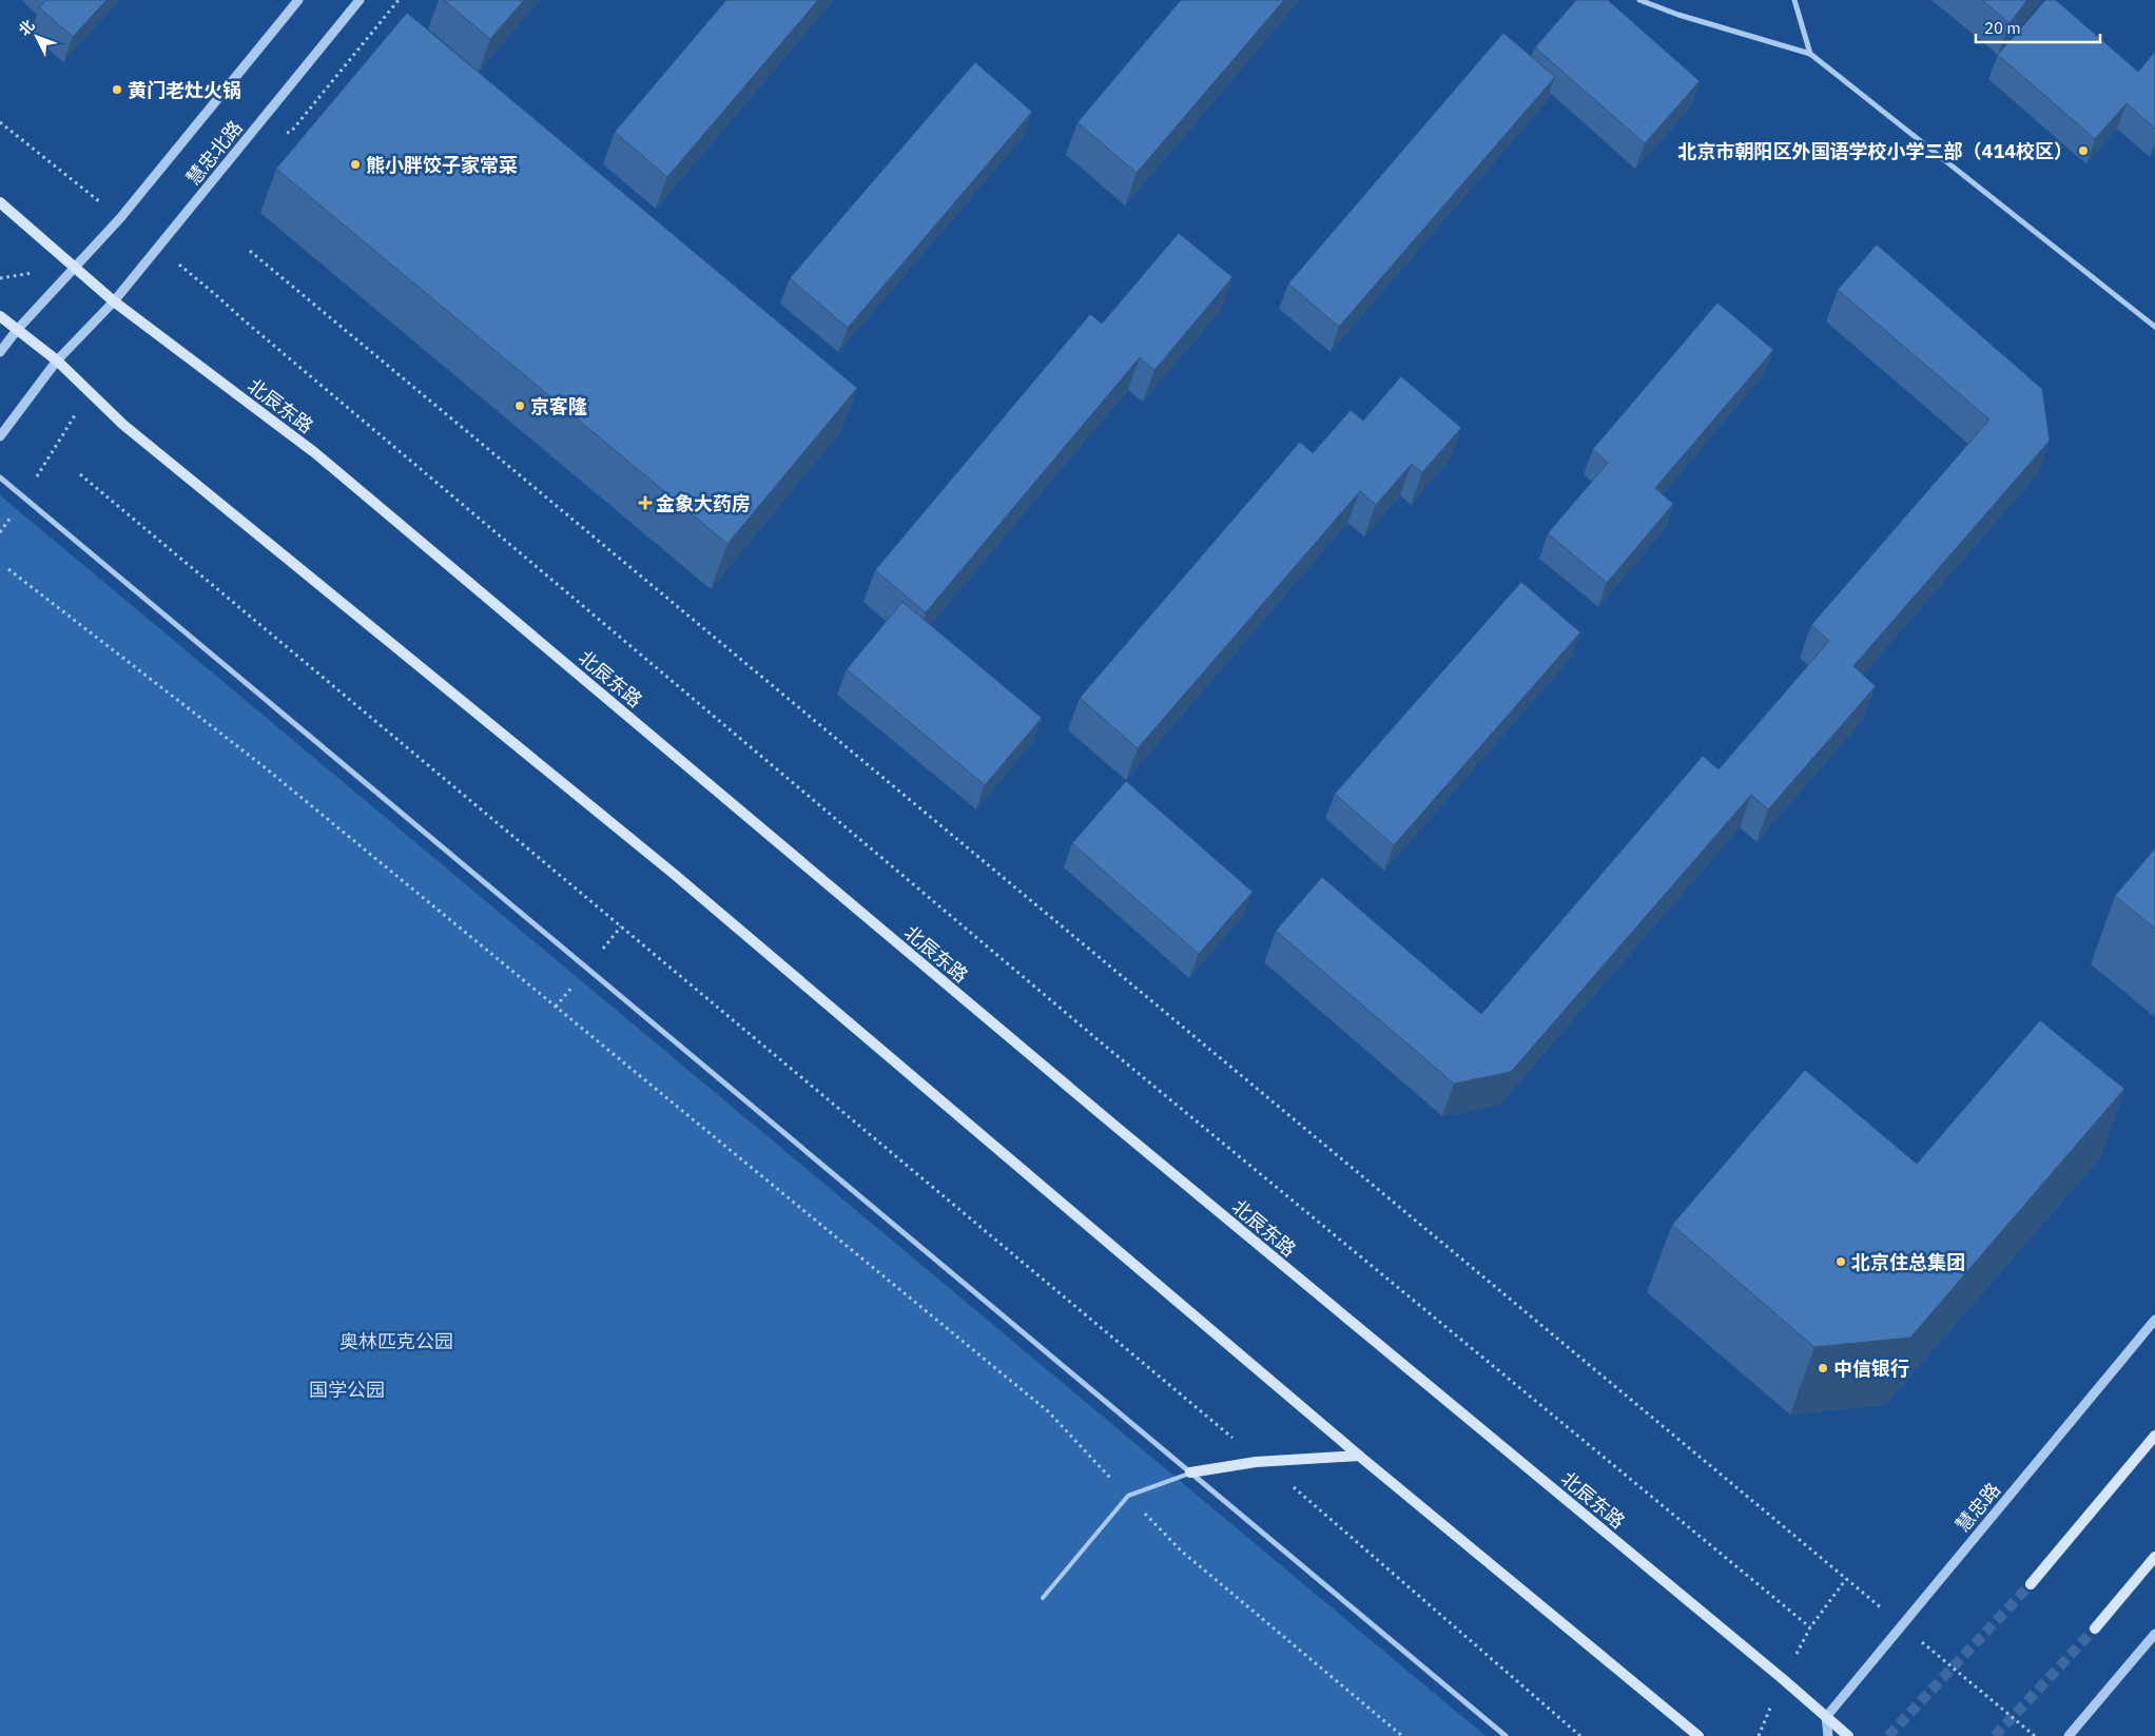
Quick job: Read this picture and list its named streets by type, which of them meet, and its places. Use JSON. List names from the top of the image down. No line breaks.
{"streets":{"main road":["北辰东路"],"street":["慧忠北路","慧忠路"]},"crossings":[["慧忠北路","北辰东路"],["北辰东路","慧忠路"]],"parks":["奥林匹克公园","国学公园"],"places":{"other":["黄门老灶火锅","北京市朝阳区外国语学校小学二部（414校区）","熊小胖饺子家常菜","京客隆","北京住总集团","中信银行"],"health":["金象大药房"]},"scale_bar":"20 m","north":"top left"}
